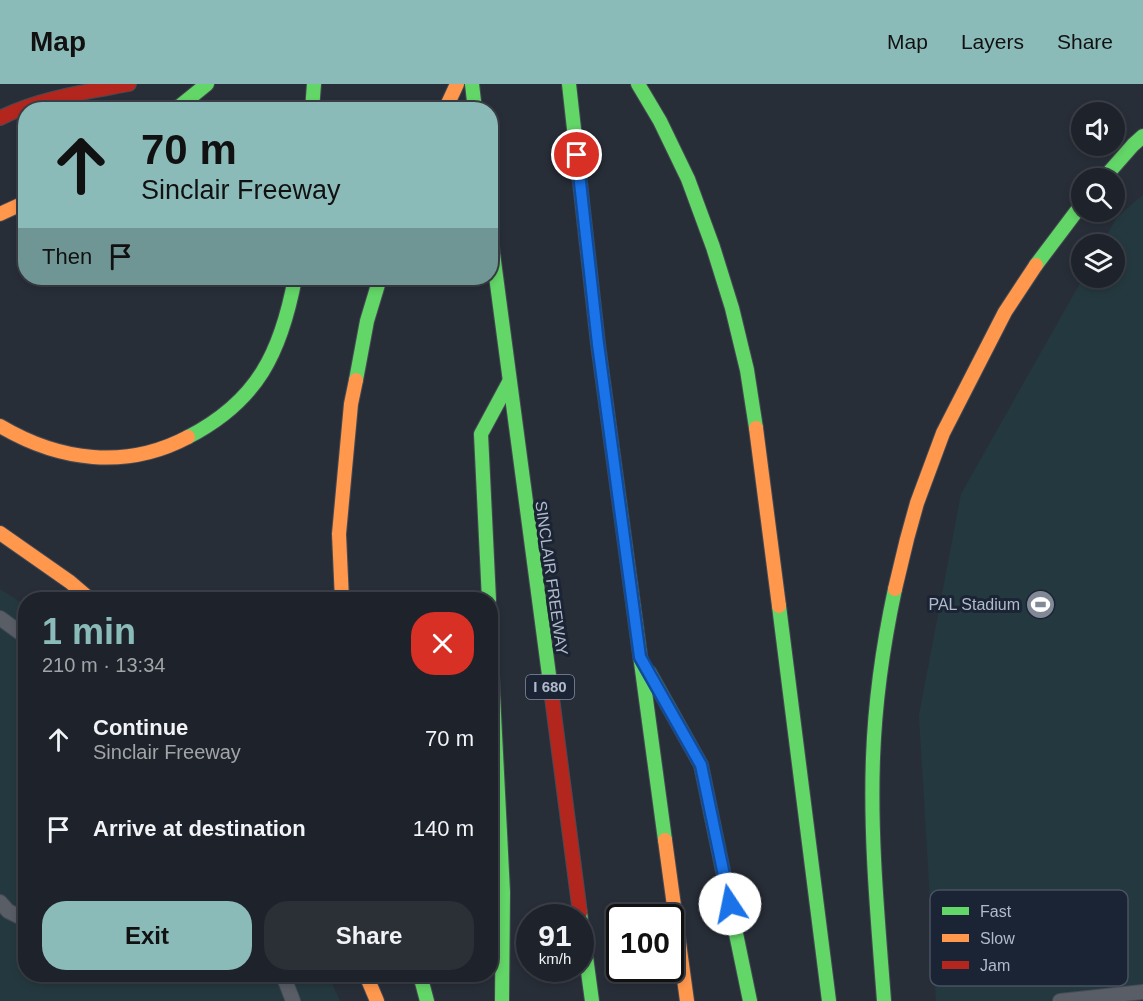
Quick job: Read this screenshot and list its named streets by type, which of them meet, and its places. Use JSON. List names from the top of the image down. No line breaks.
{"streets":{"highway":["SINCLAIR FREEWAY","I 680"]},"places":{"sports":["PAL Stadium"]},"legend":["Fast","Slow","Jam"],"page":{"header":"Map","nav":["Map","Layers","Share"],"turn":["70 m","Sinclair Freeway"],"then":"Then","heading":["1 min","210 m · 13:34"],"list":[{"name":"Continue","note":"Sinclair Freeway","value":"70 m"},{"name":"Arrive at destination","value":"140 m"}],"buttons":["Exit","Share"],"speed":"91 km/h","limit":"100"}}
